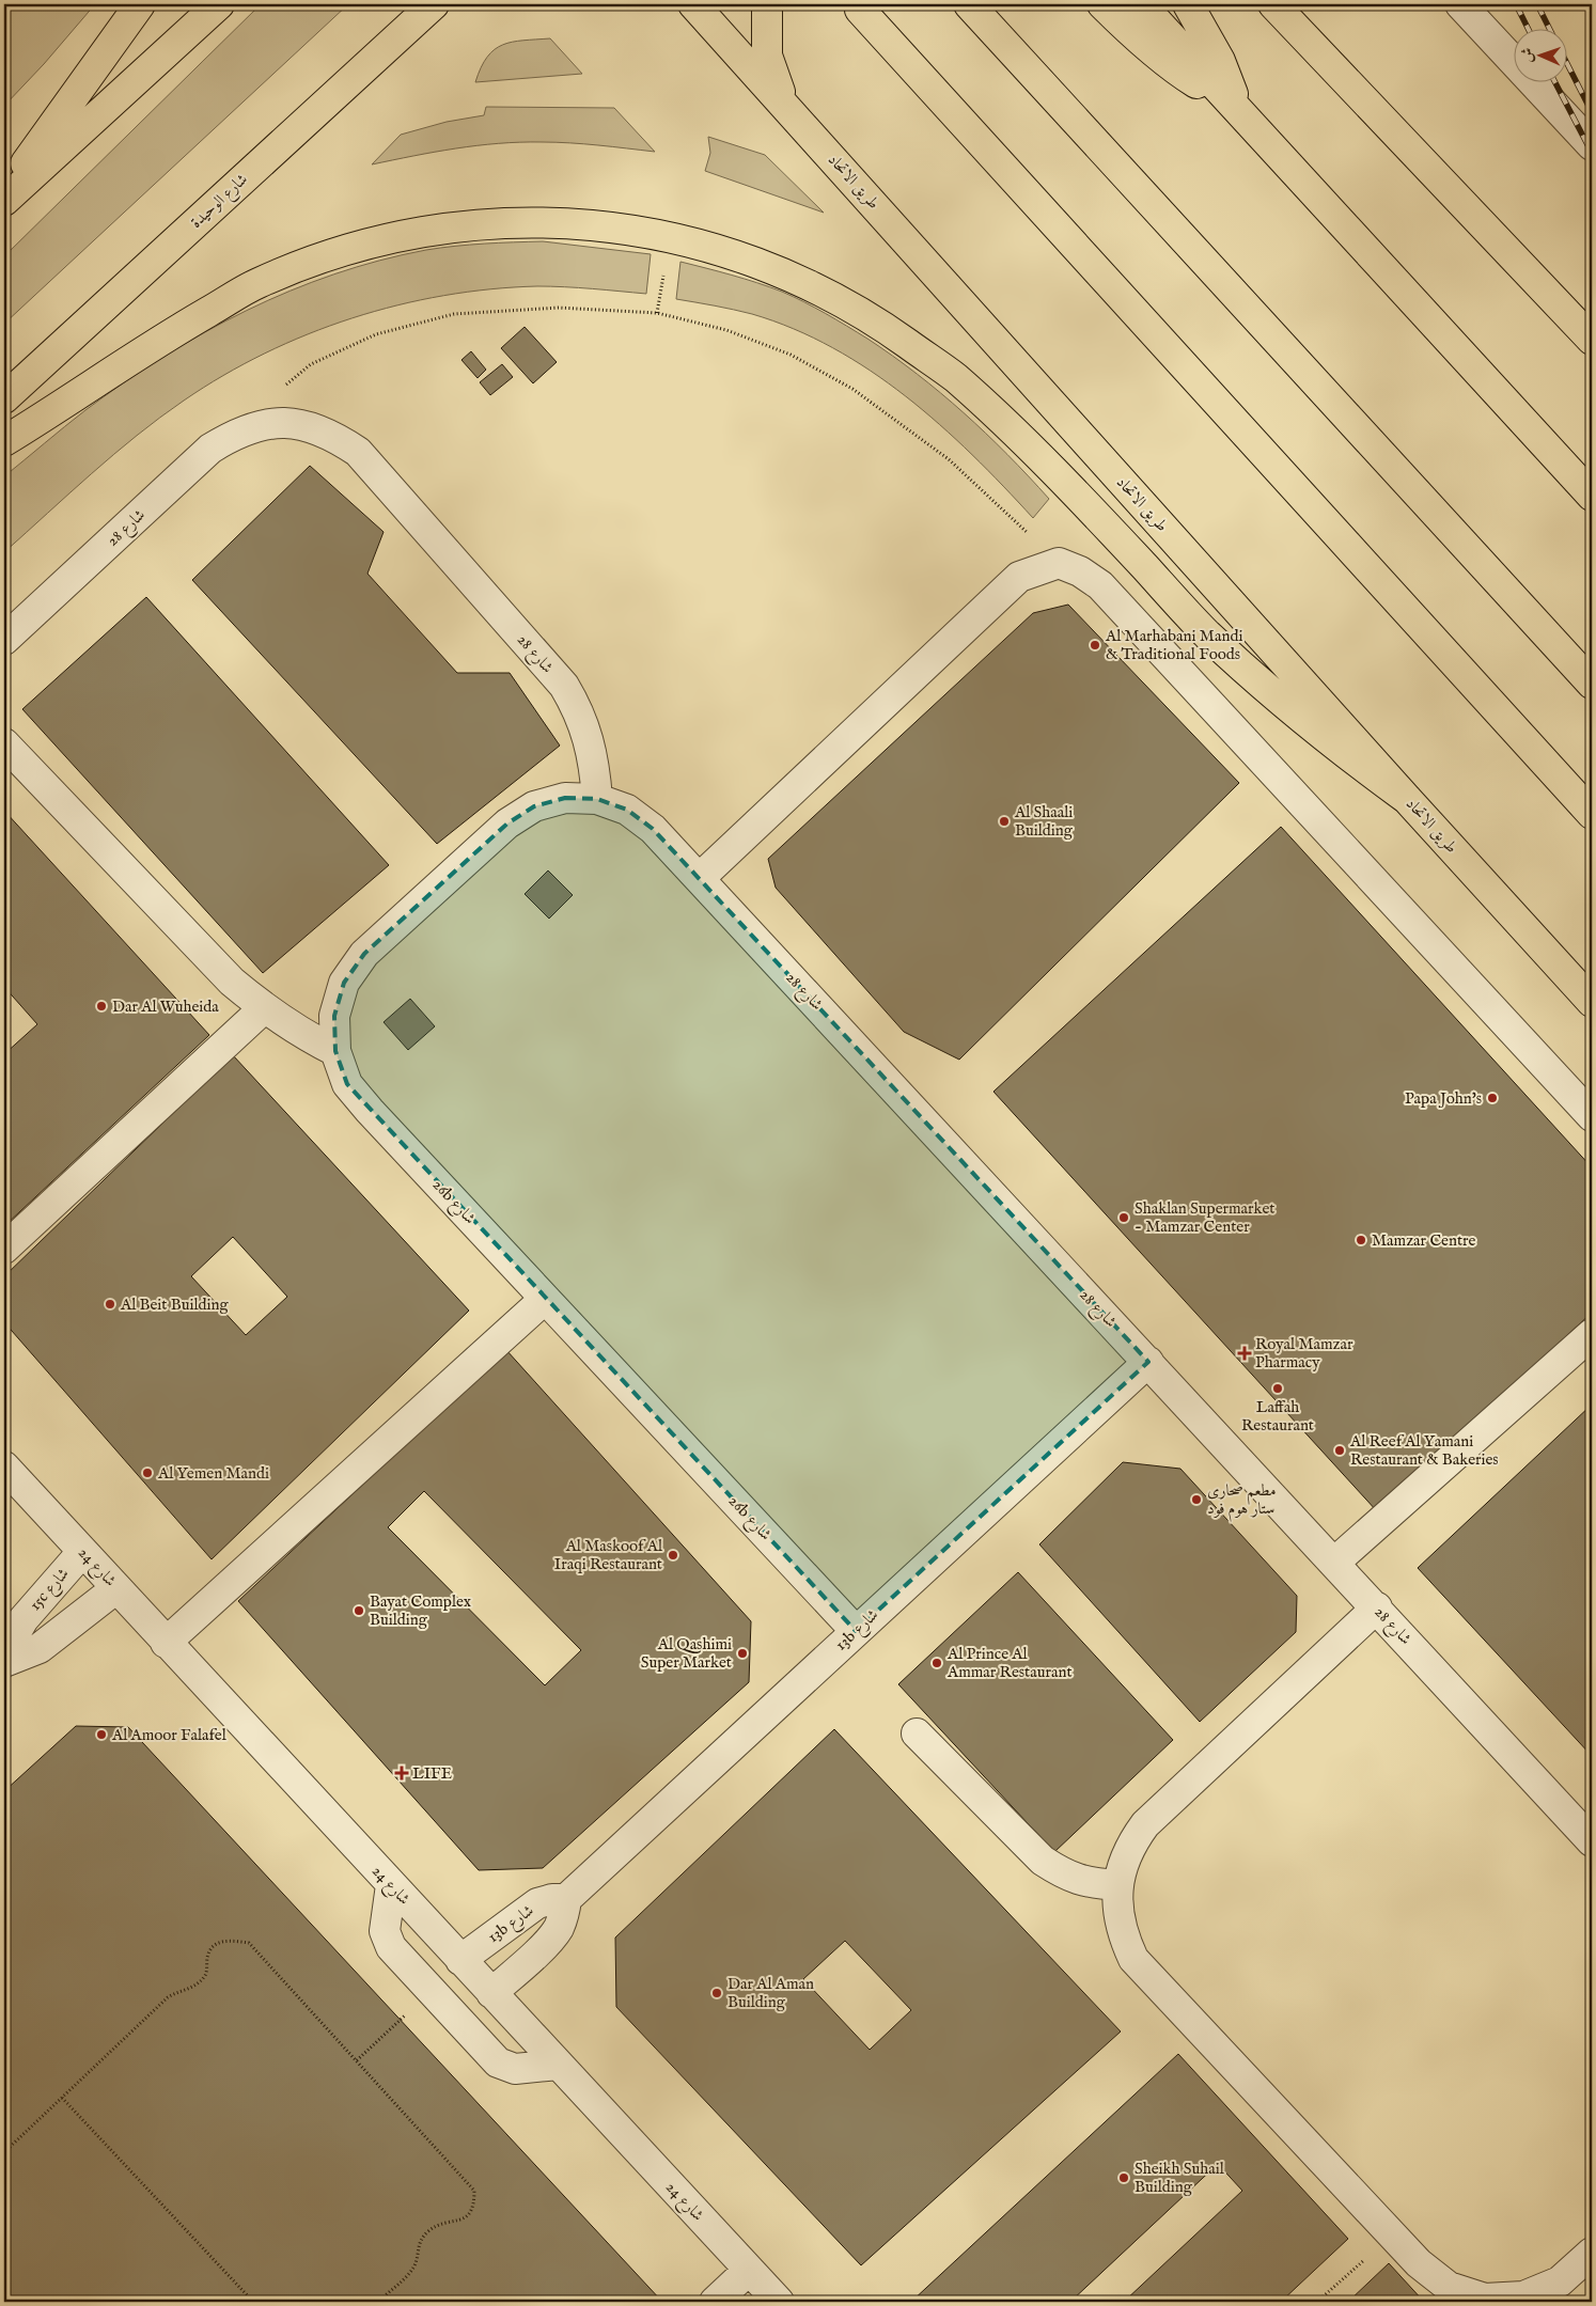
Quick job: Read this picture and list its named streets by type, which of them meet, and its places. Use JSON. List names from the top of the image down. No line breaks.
{"streets":{"main road":["طريق الاتحاد","شارع الوحيدة"],"street":["شارع 28","26b شارع","شارع 24","15c شارع","13b شارع"]},"crossings":[["شارع 28","26b شارع"],["شارع 28","13b شارع"],["26b شارع","13b شارع"],["شارع 24","15c شارع"],["شارع 24","13b شارع"]],"places":{"other":["Al Marhabani Mandi & Traditional Foods","Al Shaali Building","Dar Al Wuheida","Papa John's","Shaklan Supermarket - Mamzar Center","Mamzar Centre","Al Beit Building","Laffah Restaurant","Al Reef Al Yamani Restaurant & Bakeries","Al Yemen Mandi","مطعم صحارى ستار هوم فود","Al Maskoof Al Iraqi Restaurant","Bayat Complex Building","Al Qashimi Super Market","Al Prince Al Ammar Restaurant","Al Amoor Falafel","Dar Al Aman Building","Sheikh Suhail Building"],"health":["Royal Mamzar Pharmacy","LIFE"]},"north":"left"}
